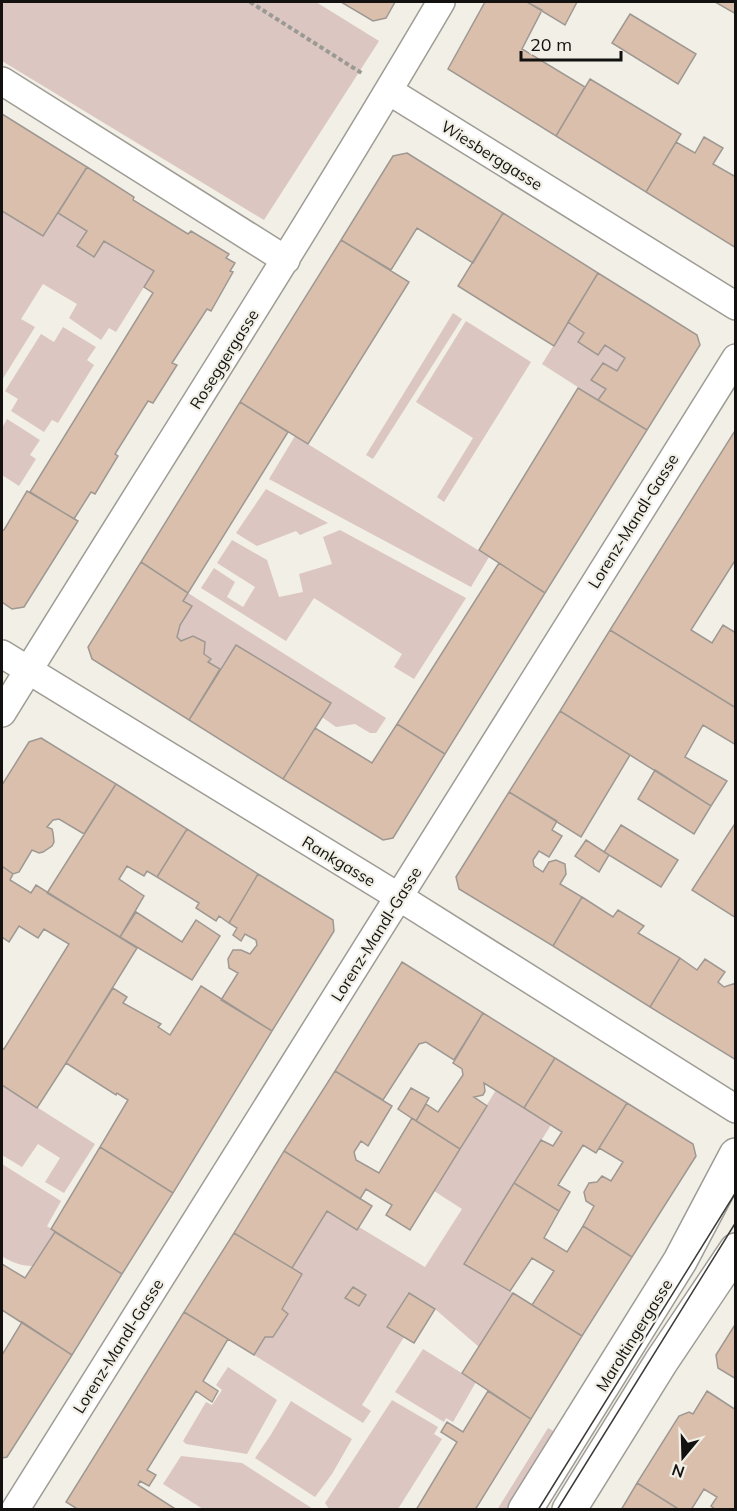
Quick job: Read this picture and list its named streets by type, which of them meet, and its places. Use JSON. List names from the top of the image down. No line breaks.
{"streets":{"main road":["Maroltingergasse"],"street":["Wiesberggasse","Roseggergasse","Lorenz-Mandl-Gasse","Rankgasse"]},"crossings":[["Wiesberggasse","Roseggergasse"],["Roseggergasse","Rankgasse"],["Lorenz-Mandl-Gasse","Rankgasse"]],"scale_bar":"20 m","north":"bottom"}
